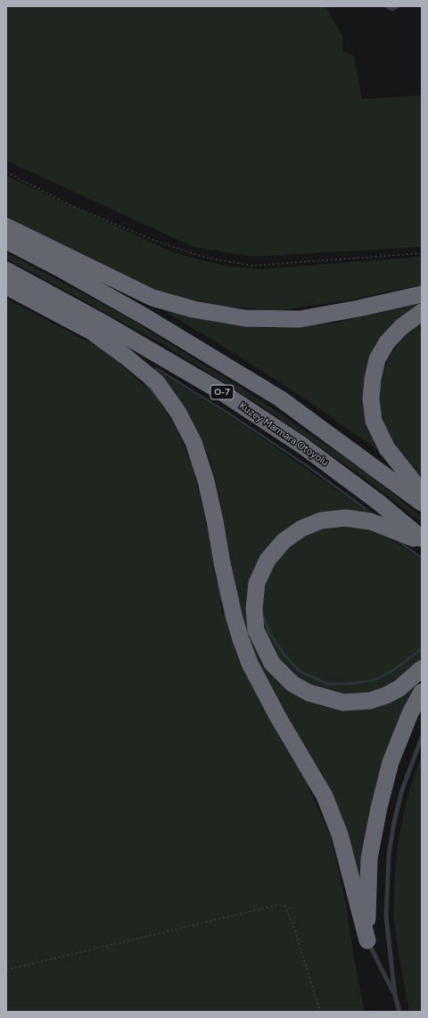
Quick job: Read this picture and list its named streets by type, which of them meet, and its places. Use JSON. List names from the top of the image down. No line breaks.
{"streets":{"highway":["O-7","Kuzey Marmara Otoyolu"]}}
